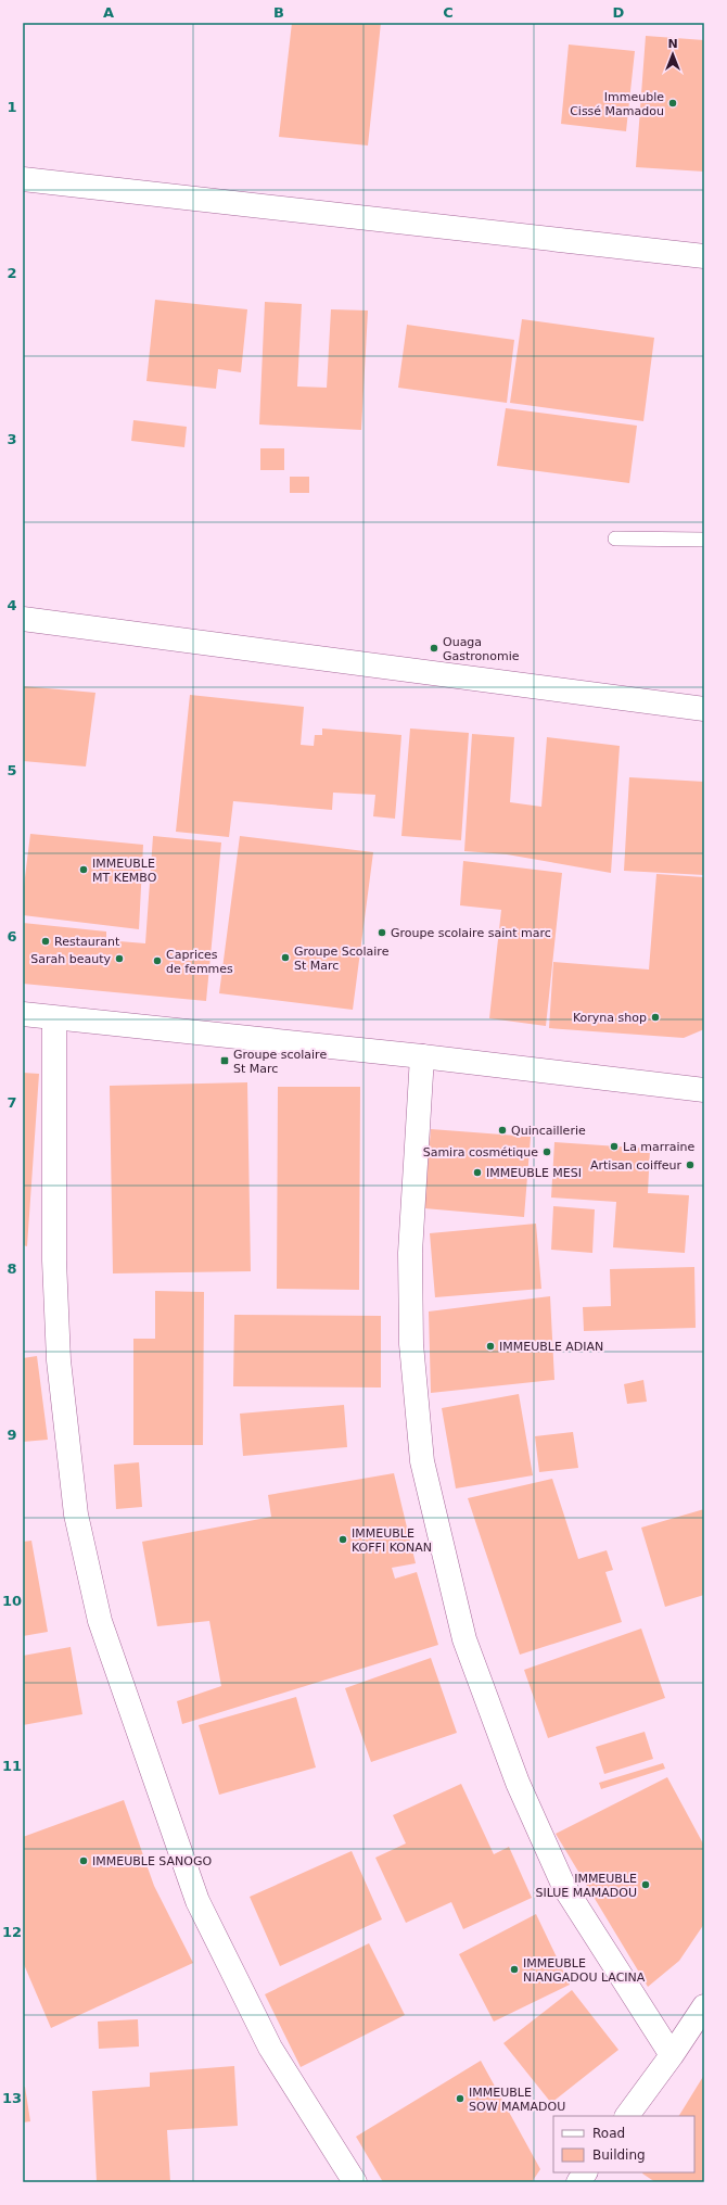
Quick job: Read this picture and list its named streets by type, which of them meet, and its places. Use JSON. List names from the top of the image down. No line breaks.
{"places":{"other":["Immeuble Cissé Mamadou","Ouaga Gastronomie","IMMEUBLE MT KEMBO","Groupe scolaire saint marc","Restaurant","Groupe Scolaire St Marc","Sarah beauty","Caprices de femmes","Koryna shop","Quincaillerie","La marraine","Samira cosmétique","Artisan coiffeur","IMMEUBLE MESI","IMMEUBLE ADIAN","IMMEUBLE KOFFI KONAN","IMMEUBLE SANOGO","IMMEUBLE SILUE MAMADOU","IMMEUBLE NIANGADOU LACINA","IMMEUBLE SOW MAMADOU"],"transit":["Groupe scolaire St Marc"]},"legend":["Road","Building"],"north":"top","grid":{"columns":["A","B","C","D"],"rows":["1","2","3","4","5","6","7","8","9","10","11","12","13"]}}
